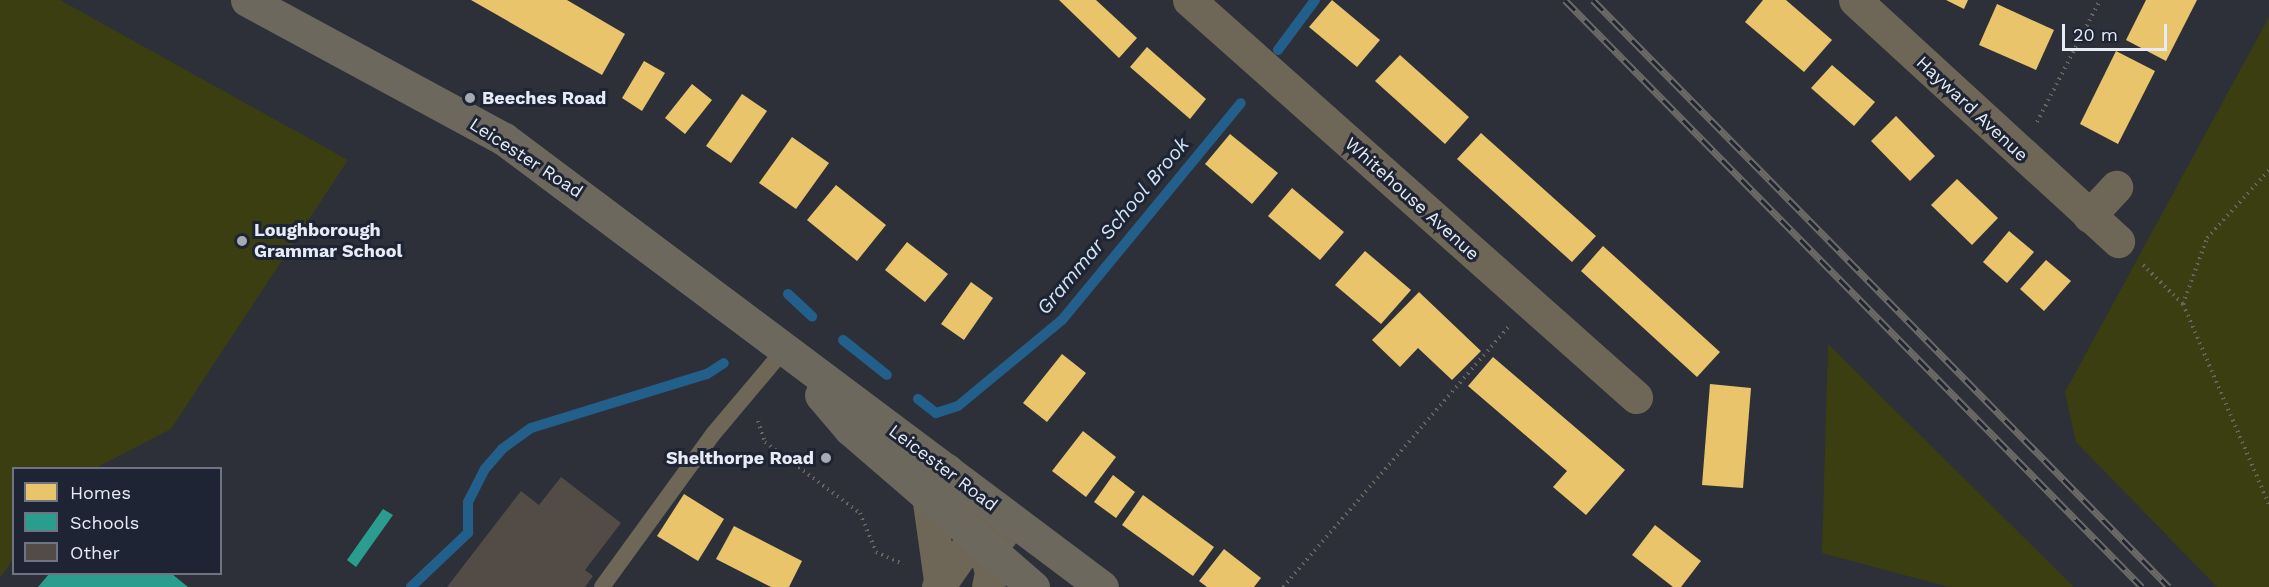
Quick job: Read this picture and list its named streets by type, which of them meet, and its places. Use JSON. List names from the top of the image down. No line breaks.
{"streets":{"highway":["Leicester Road"],"street":["Hayward Avenue","Whitehouse Avenue"]},"water":["Grammar School Brook"],"places":["Beeches Road","Loughborough Grammar School","Shelthorpe Road"],"legend":["Homes","Schools","Other"],"scale_bar":"20 m"}
